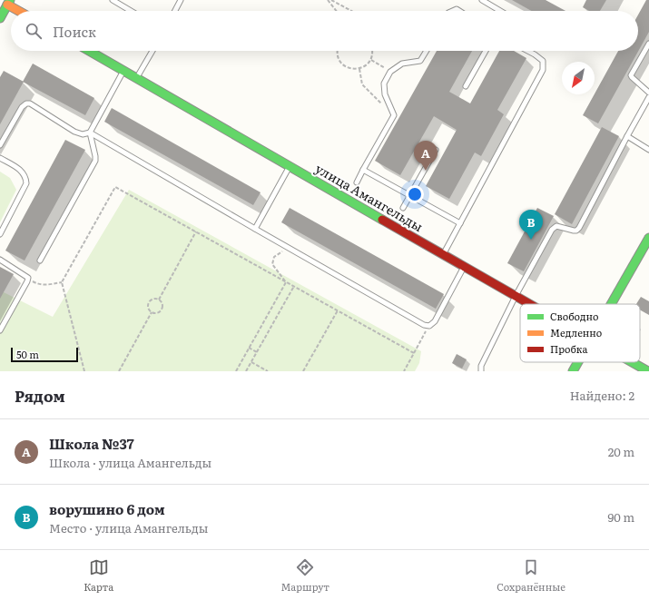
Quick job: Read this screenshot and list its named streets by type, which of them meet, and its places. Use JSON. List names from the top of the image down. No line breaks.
{"streets":{"street":["улица Амангельды"]},"legend":["Свободно","Медленно","Пробка"],"scale_bar":"50 m","north":"bottom left","page":{"search":"Поиск","pins":["A","B"],"scale":"50 m","heading":["Рядом","Найдено: 2"],"list":[{"mark":"A","name":"Школа №37","note":"Школа · улица Амангельды","value":"20 m"},{"mark":"B","name":"ворушино 6 дом","note":"Место · улица Амангельды","value":"90 m"}],"nav":["Карта","Маршрут","Сохранённые"]}}
